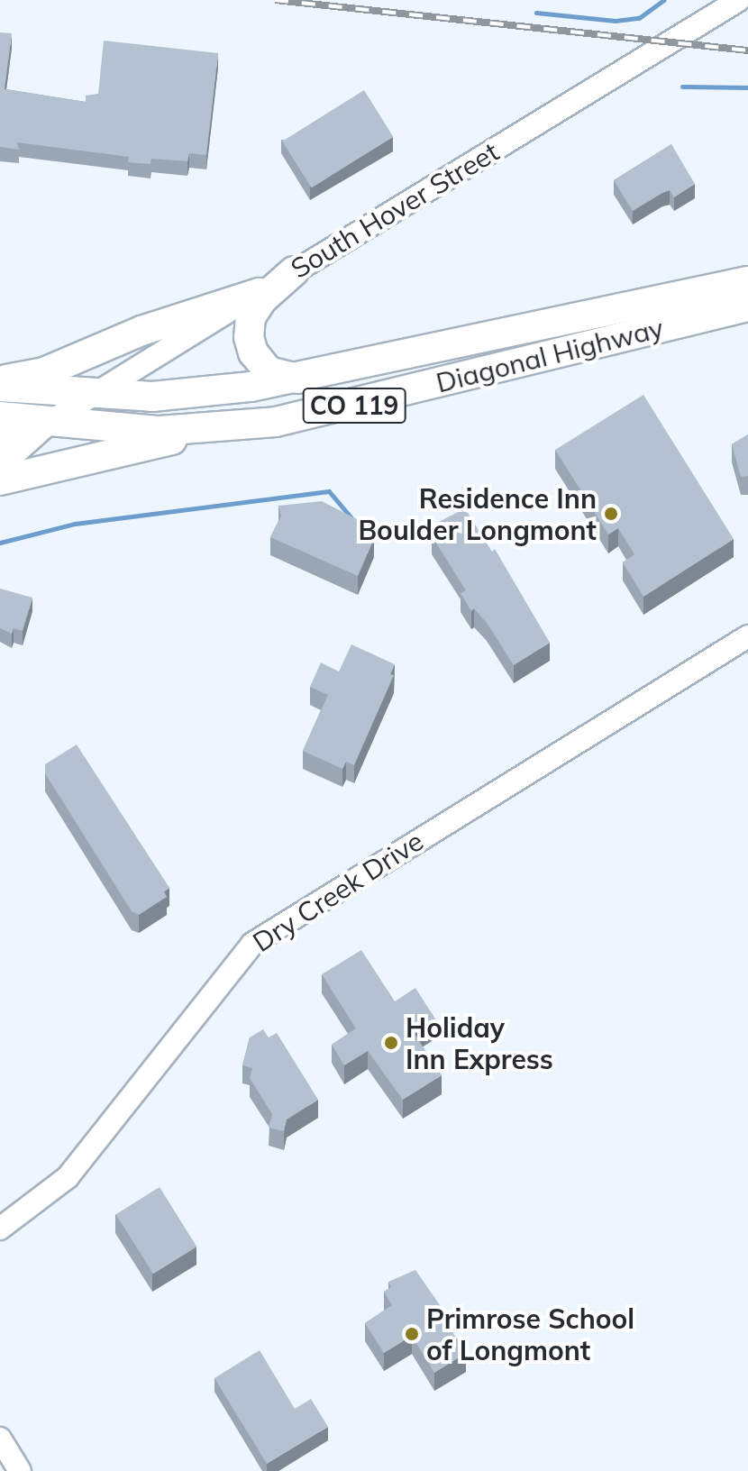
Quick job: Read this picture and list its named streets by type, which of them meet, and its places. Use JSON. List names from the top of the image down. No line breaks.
{"streets":{"highway":["Diagonal Highway","CO 119"],"street":["South Hover Street","Dry Creek Drive"]},"crossings":[["South Hover Street","Diagonal Highway"],["South Hover Street","CO 119"],["Diagonal Highway","CO 119"]],"places":["Residence Inn Boulder Longmont","Holiday Inn Express","Primrose School of Longmont"]}
